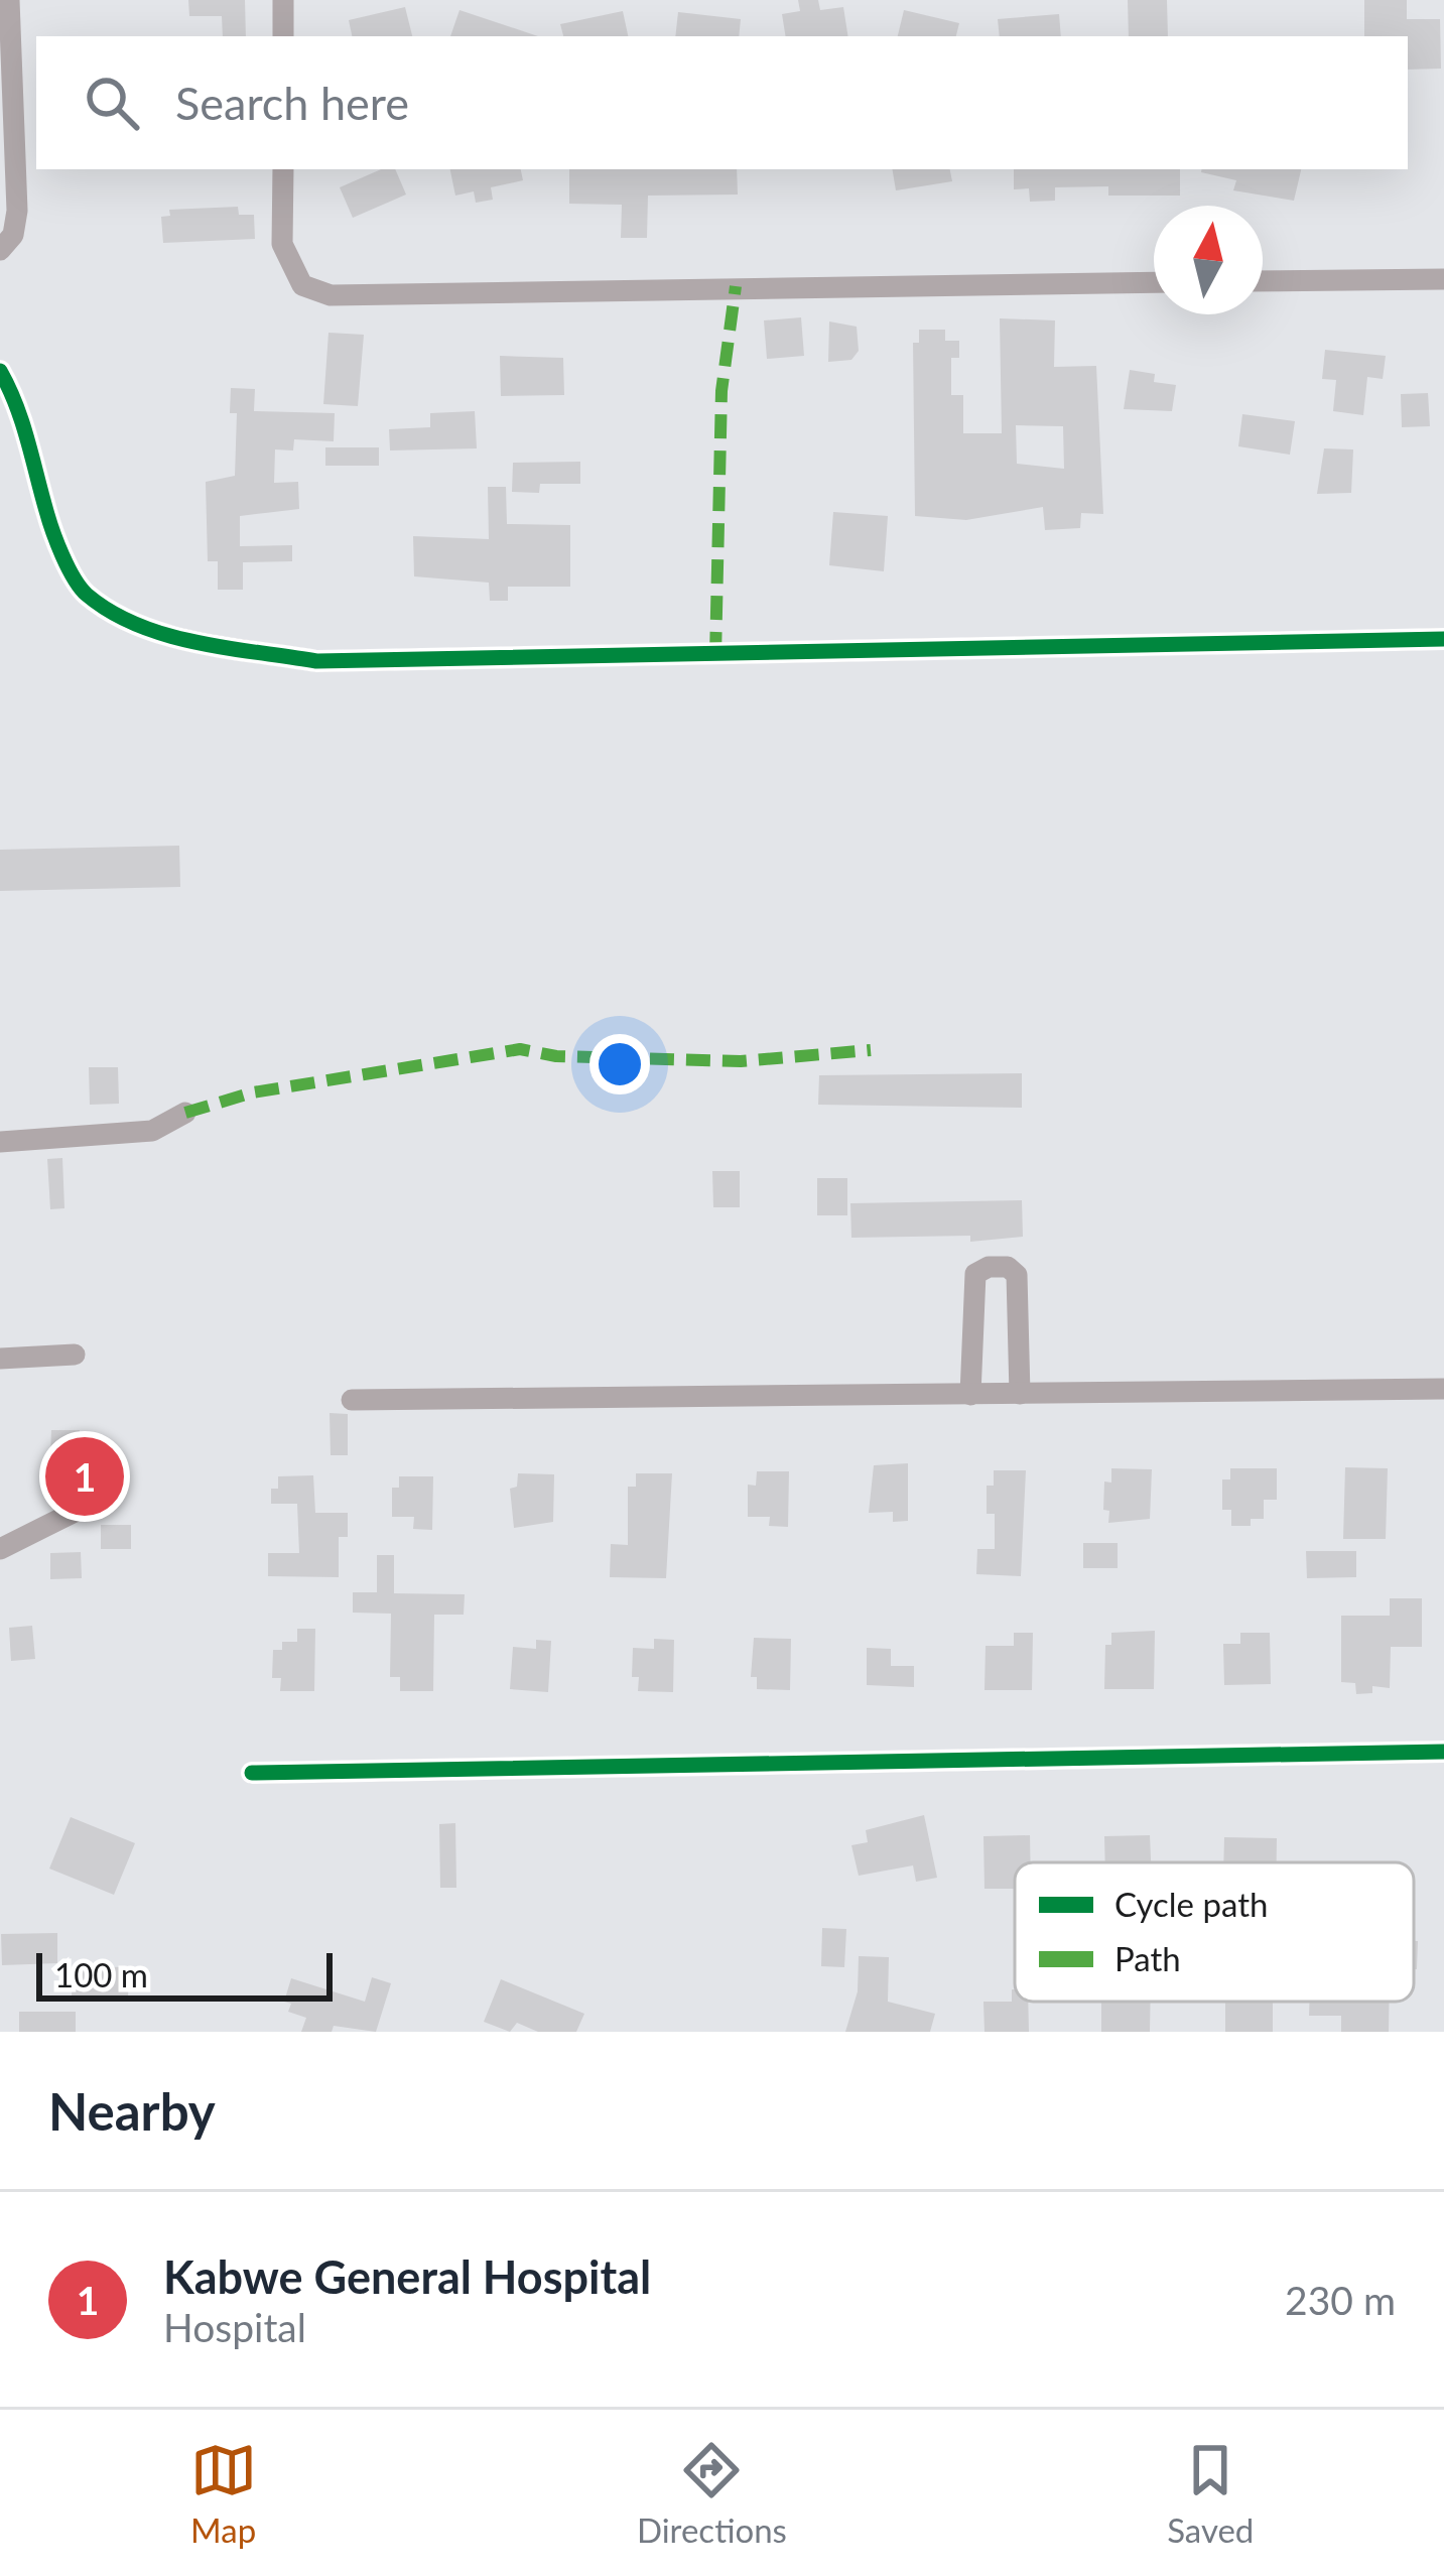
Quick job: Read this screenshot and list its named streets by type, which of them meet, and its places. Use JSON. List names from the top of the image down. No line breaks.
{"legend":["Cycle path","Path"],"scale_bar":"100 m","north":"top","page":{"search":"Search here","pins":"1","scale":"100 m","heading":"Nearby","list":[{"mark":"1","name":"Kabwe General Hospital","note":"Hospital","value":"230 m"}],"nav":["Map","Directions","Saved"]}}
